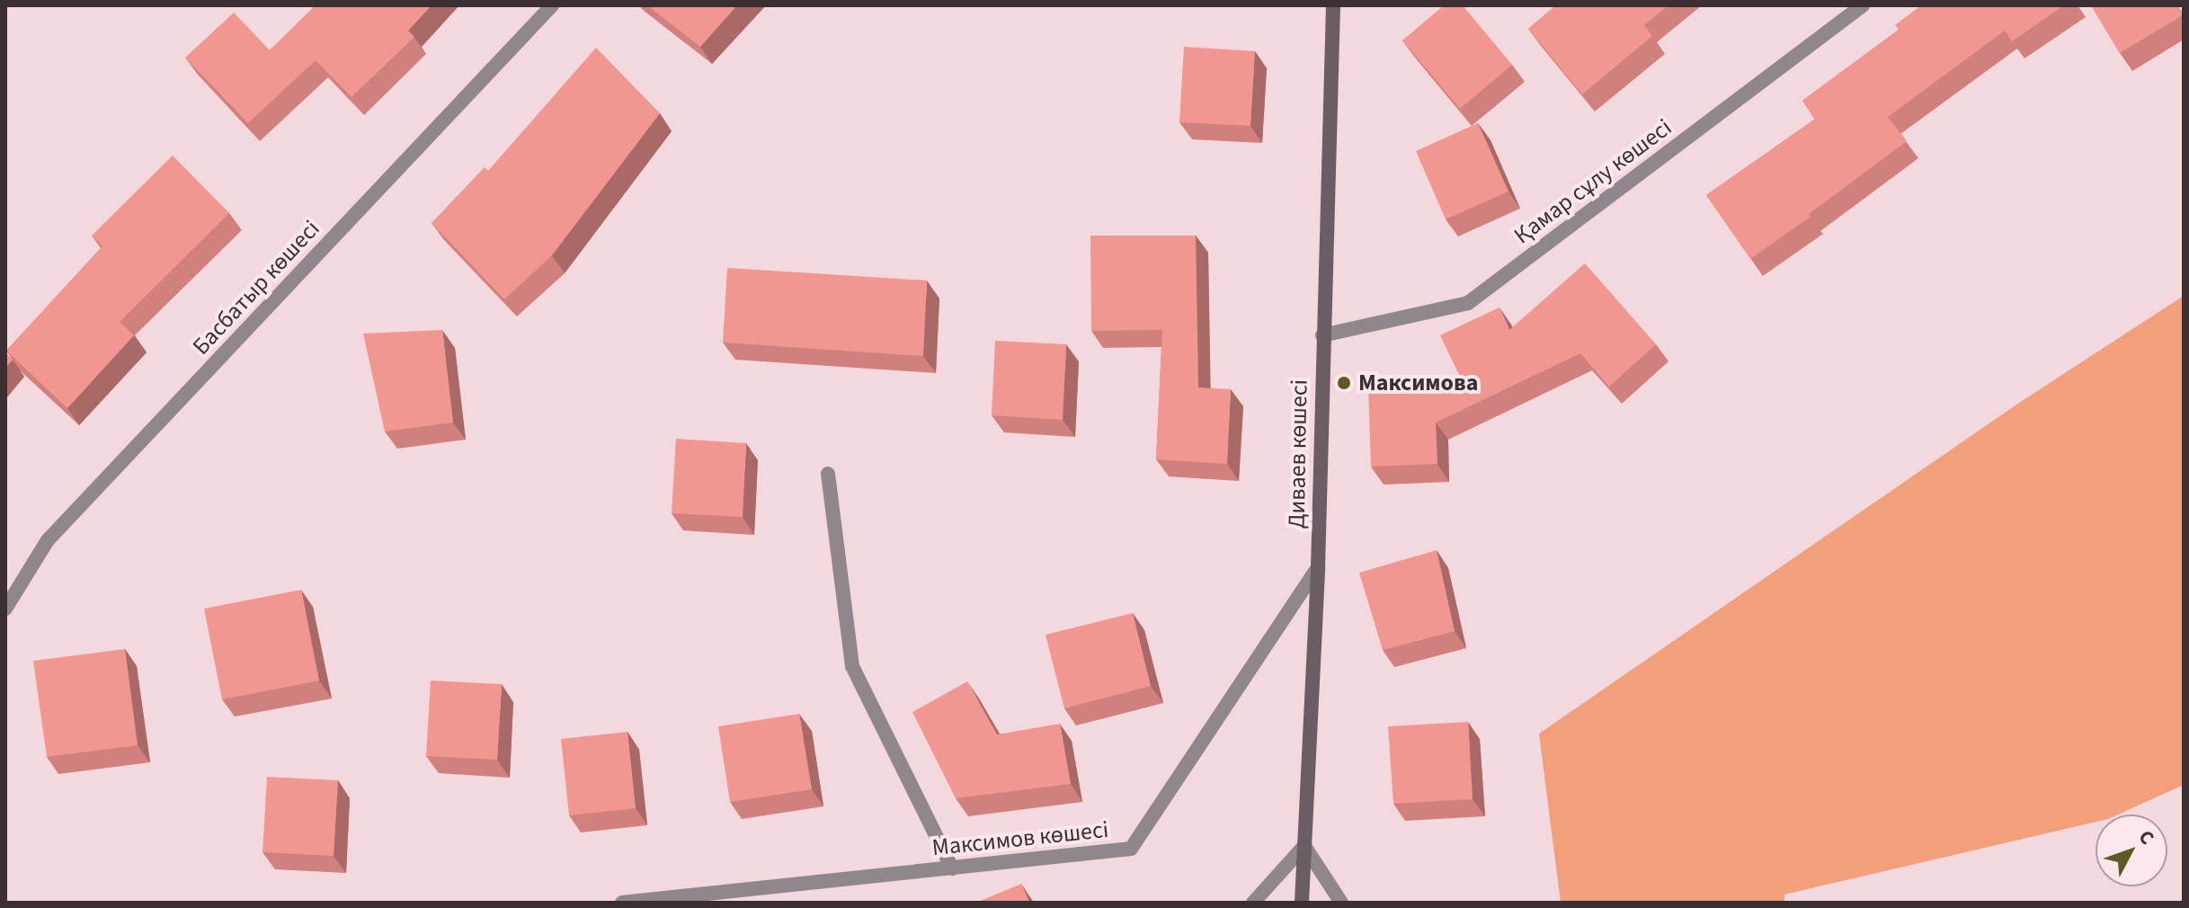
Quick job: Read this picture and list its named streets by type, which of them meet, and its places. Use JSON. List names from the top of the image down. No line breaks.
{"streets":{"street":["Қамар сұлу көшесі","Басбатыр көшесі","Диваев көшесі","Максимов көшесі"]},"crossings":[["Қамар сұлу көшесі","Диваев көшесі"],["Диваев көшесі","Максимов көшесі"]],"places":["Максимова"],"north":"top right"}
